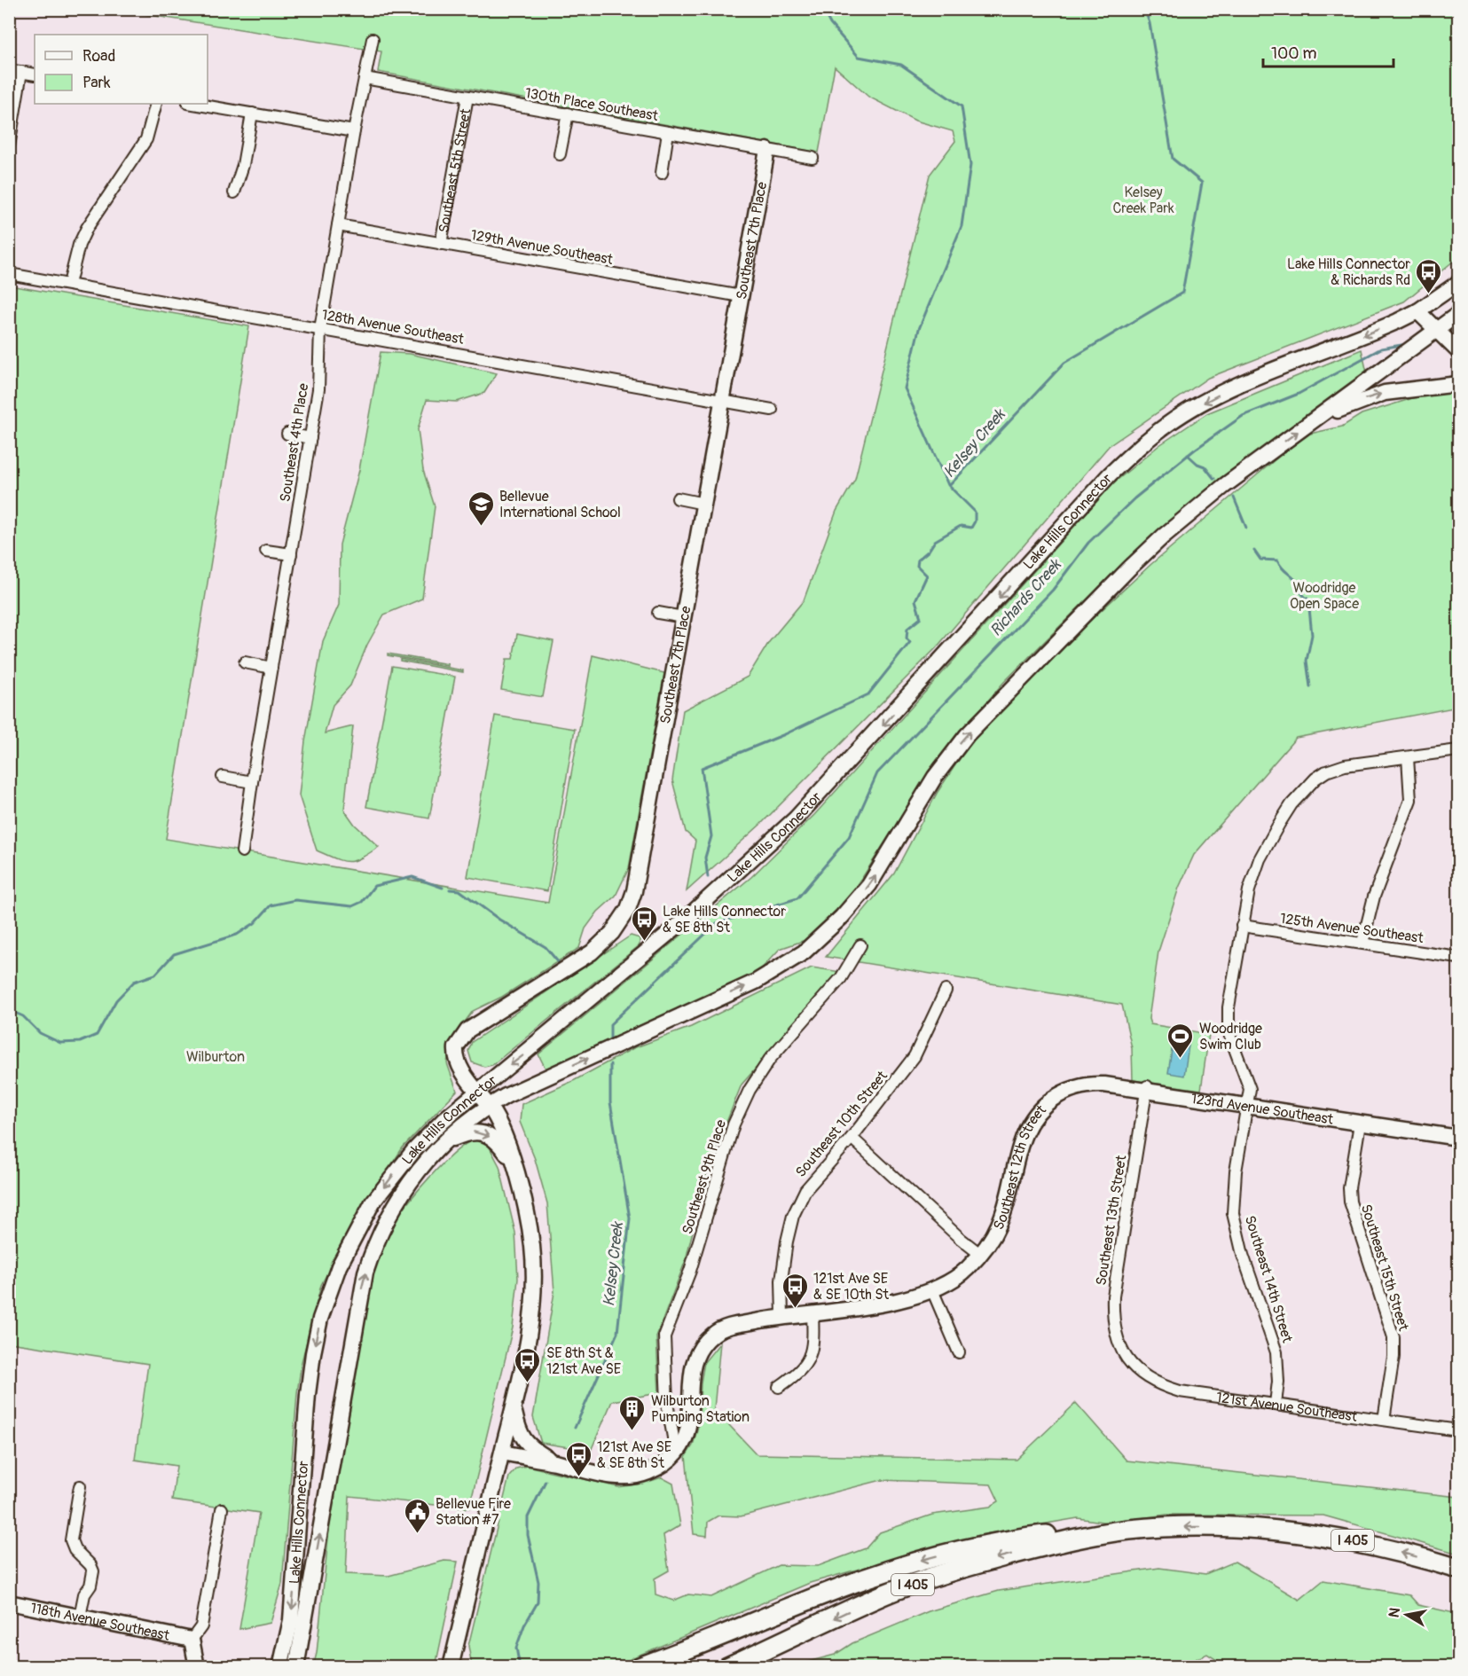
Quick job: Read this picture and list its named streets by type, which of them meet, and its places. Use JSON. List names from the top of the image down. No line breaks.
{"streets":{"highway":["I 405"],"main road":["Southeast 7th Place","Lake Hills Connector","123rd Avenue Southeast","Southeast 12th Street","118th Avenue Southeast"],"street":["130th Place Southeast","Southeast 5th Street","129th Avenue Southeast","128th Avenue Southeast","Southeast 4th Place","125th Avenue Southeast","Southeast 10th Street","Southeast 9th Place","Southeast 13th Street","Southeast 15th Street","Southeast 14th Street","121st Avenue Southeast"]},"crossings":[["130th Place Southeast","Southeast 5th Street"],["130th Place Southeast","Southeast 7th Place"],["130th Place Southeast","Southeast 4th Place"],["Southeast 5th Street","129th Avenue Southeast"],["Southeast 7th Place","129th Avenue Southeast"],["Southeast 7th Place","128th Avenue Southeast"],["Southeast 7th Place","Lake Hills Connector"],["129th Avenue Southeast","Southeast 4th Place"],["128th Avenue Southeast","Southeast 4th Place"],["125th Avenue Southeast","Southeast 14th Street"],["123rd Avenue Southeast","Southeast 12th Street"],["123rd Avenue Southeast","Southeast 13th Street"],["123rd Avenue Southeast","Southeast 15th Street"],["123rd Avenue Southeast","Southeast 14th Street"],["Southeast 13th Street","121st Avenue Southeast"],["Southeast 15th Street","121st Avenue Southeast"],["Southeast 14th Street","121st Avenue Southeast"]],"water":["Kelsey Creek","Richards Creek"],"parks":["Kelsey Creek Park","Woodridge Open Space","Wilburton"],"places":{"bus stop":["Lake Hills Connector & Richards Rd","Lake Hills Connector & SE 8th St","121st Ave SE & SE 10th St","SE 8th St & 121st Ave SE","121st Ave SE & SE 8th St"],"school or university":["Bellevue International School"],"sports":["Woodridge Swim Club"],"building":["Wilburton Pumping Station"],"public building":["Bellevue Fire Station #7"]},"legend":["Road","Park"],"scale_bar":"100 m","north":"left"}
